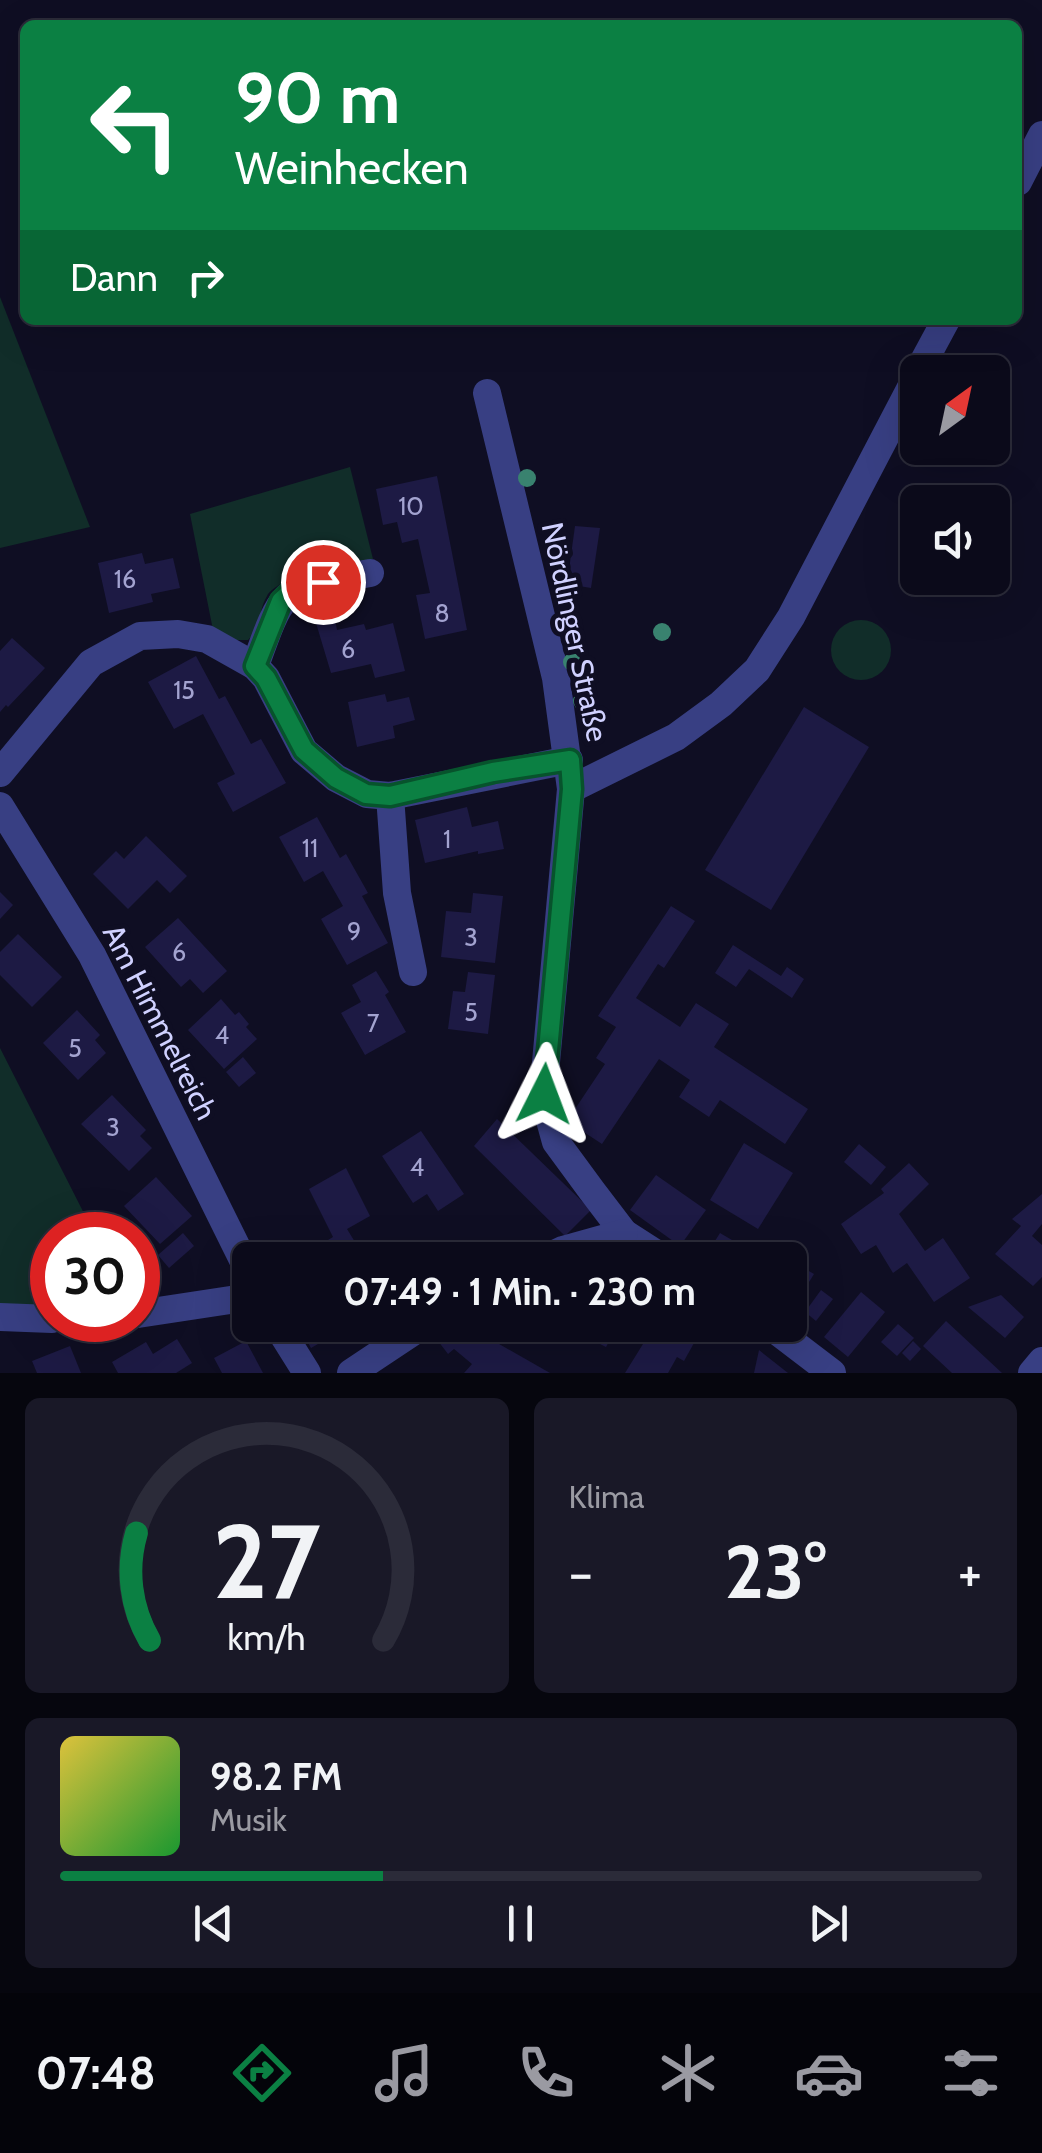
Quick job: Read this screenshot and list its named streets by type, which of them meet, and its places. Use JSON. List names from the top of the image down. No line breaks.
{"streets":{"street":["Nördlinger Straße","Am Himmelreich"]},"house_numbers":["10","16","8","6","15","1","11","9","3","6","5","7","4","5","3","4"],"north":"top right","page":{"turn":["90 m","Weinhecken"],"then":"Dann","limit":"30","trip":"07:49 · 1 Min. · 230 m","tile":"Klima","heat":["−","23°","+"],"song":["98.2 FM","Musik"],"tabs":"07:48","gauge":["27","km/h"]}}
